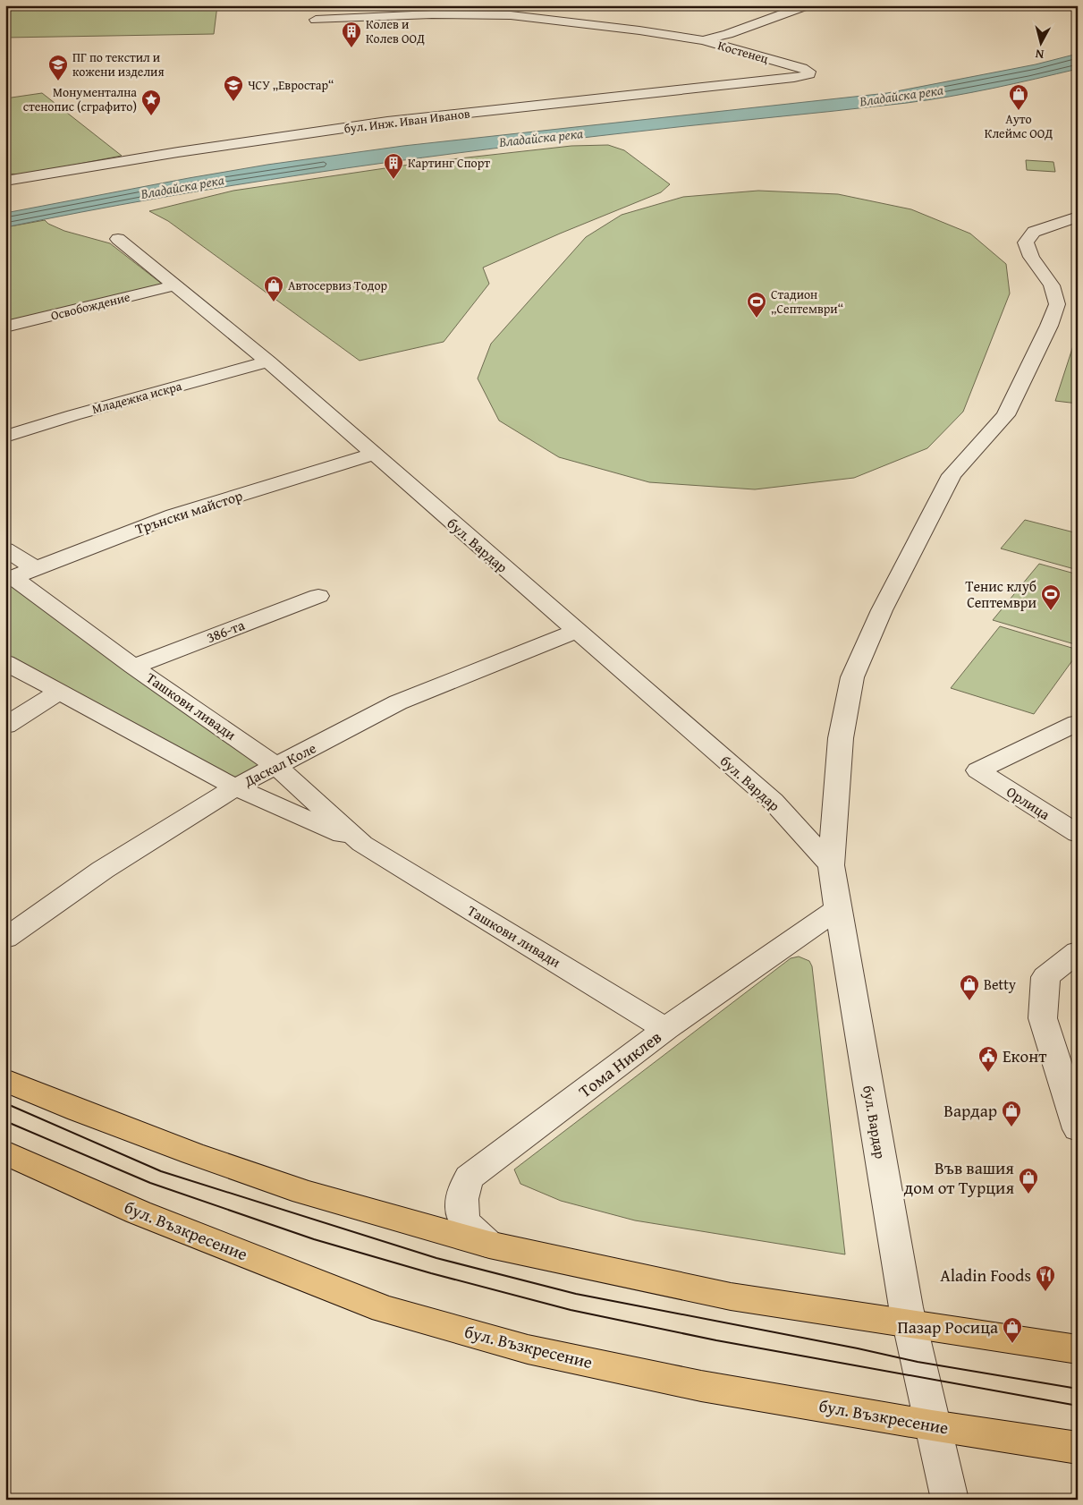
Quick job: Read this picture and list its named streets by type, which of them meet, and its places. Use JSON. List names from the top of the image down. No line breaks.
{"streets":{"main road":["бул. Възкресение"],"street":["Костенец","бул. Инж. Иван Иванов","Освобождение","Младежка искра","Трънски майстор","бул. Вардар","386-та","Ташкови ливади","Даскал Коле","Орлица","Тома Никлев"]},"crossings":[["Костенец","бул. Инж. Иван Иванов"],["Освобождение","бул. Вардар"],["Младежка искра","бул. Вардар"],["Трънски майстор","бул. Вардар"],["Трънски майстор","Ташкови ливади"],["бул. Вардар","Даскал Коле"],["бул. Вардар","Тома Никлев"],["бул. Вардар","бул. Възкресение"],["386-та","Ташкови ливади"],["Ташкови ливади","Даскал Коле"],["Ташкови ливади","Тома Никлев"]],"water":["Владайска река"],"places":{"building":["Колев и Колев ООД","Картинг Спорт"],"school or university":["ПГ по текстил и кожени изделия","ЧСУ „Евростар“"],"shop":["Ауто Клеймс ООД","Автосервиз Тодор","Betty","Вардар","Във вашия дом от Турция","Пазар Росица"],"place":["Монументална стенопис (сграфито)"],"sports":["Стадион „Септември“","Тенис клуб Септември"],"public building":["Еконт"],"restaurant":["Aladin Foods"]},"north":"bottom"}
